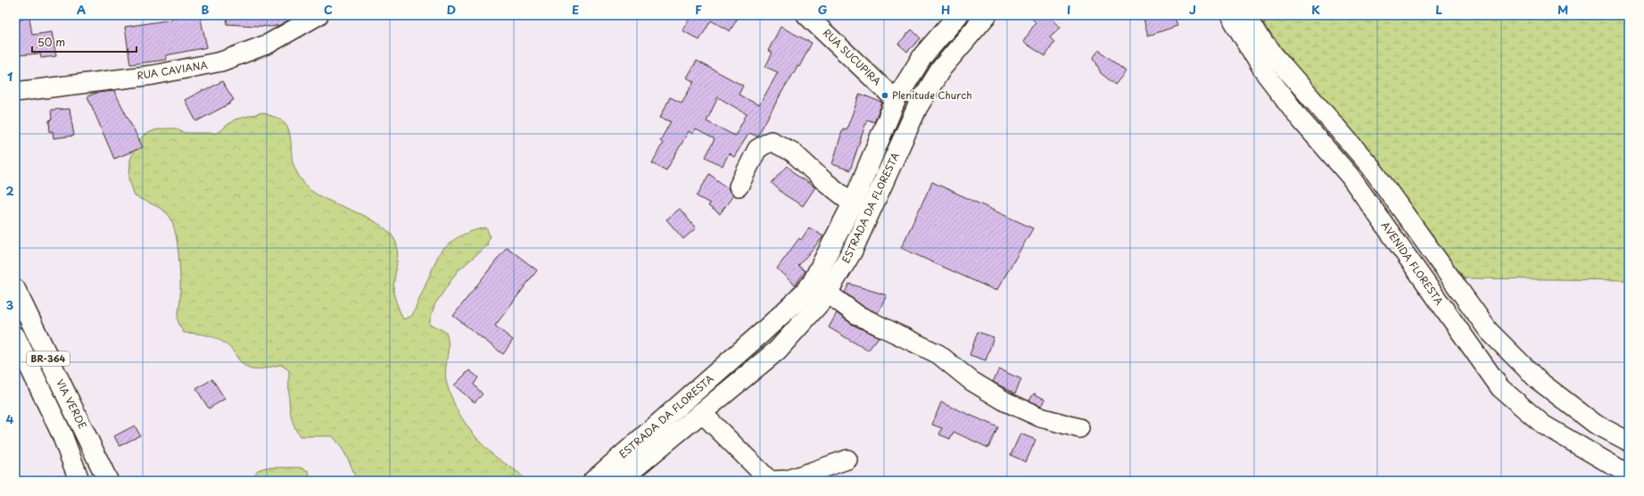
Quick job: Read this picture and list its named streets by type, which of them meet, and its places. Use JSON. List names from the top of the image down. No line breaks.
{"streets":{"main road":["ESTRADA DA FLORESTA","BR-364","VIA VERDE"],"street":["RUA SUCUPIRA","RUA CAVIANA","AVENIDA FLORESTA"]},"crossings":[["RUA SUCUPIRA","ESTRADA DA FLORESTA"]],"places":["Plenitude Church"],"scale_bar":"50 m","grid":{"columns":["A","B","C","D","E","F","G","H","I","J","K","L","M"],"rows":["1","2","3","4"]}}
